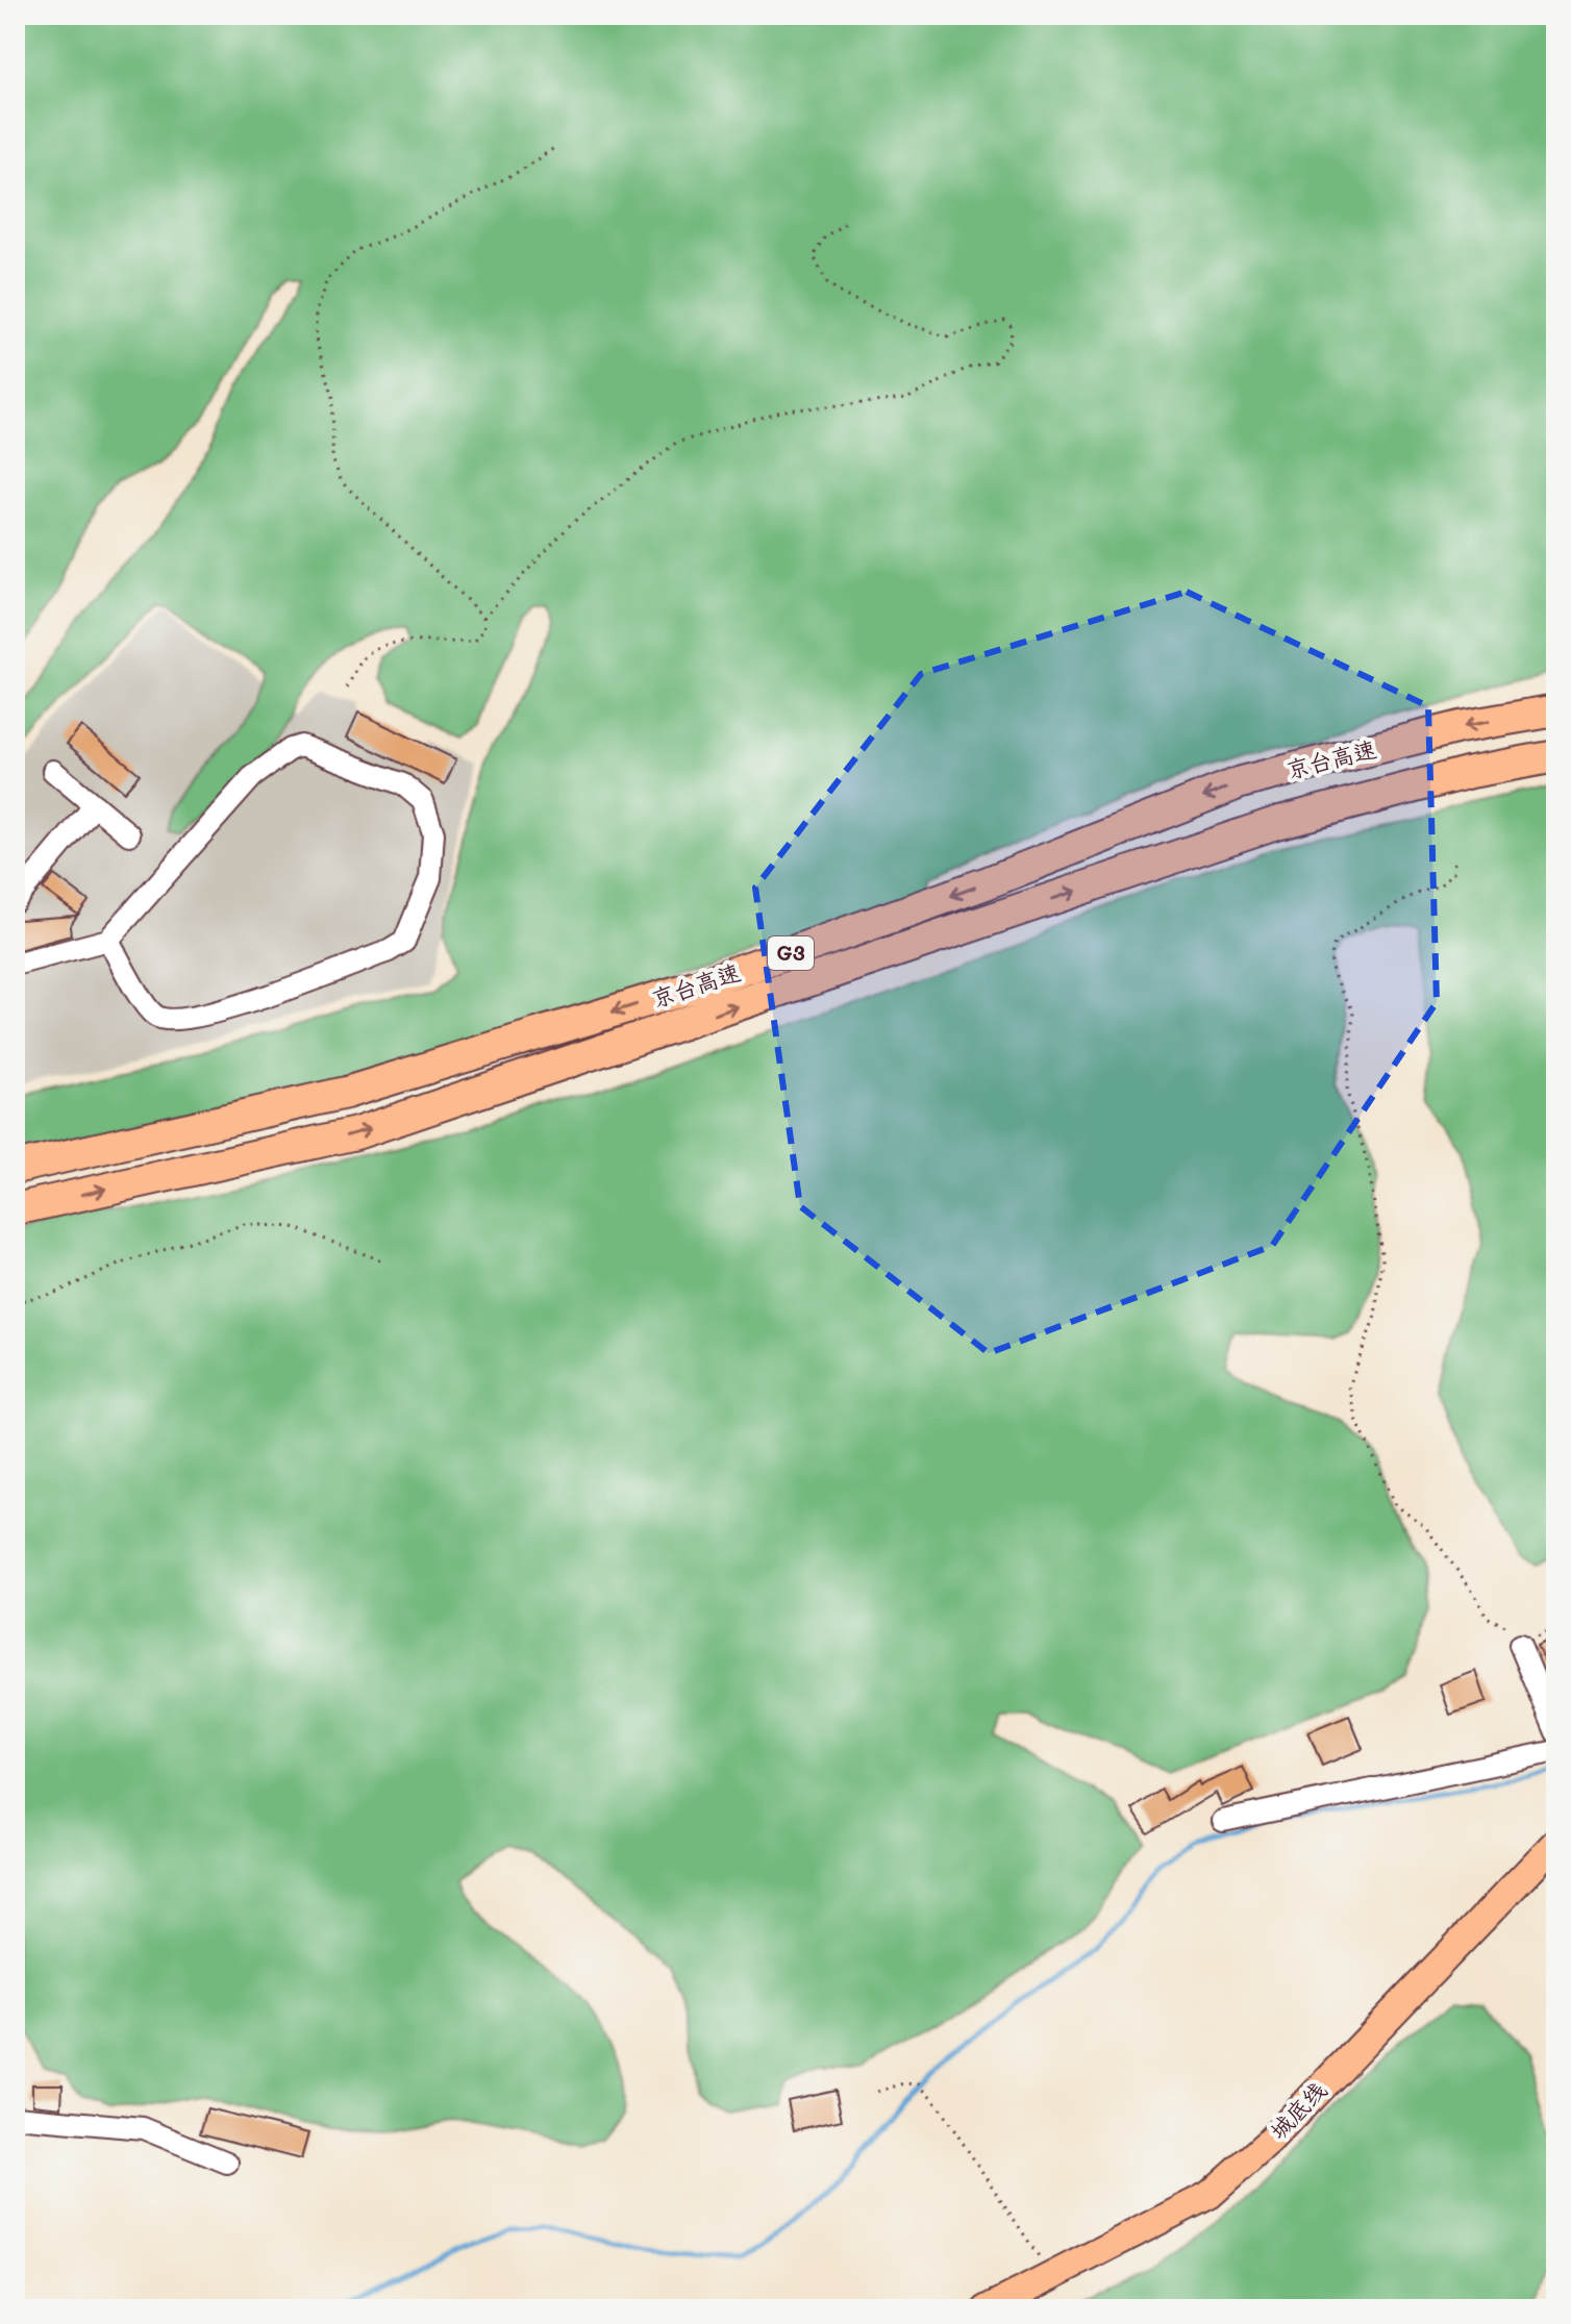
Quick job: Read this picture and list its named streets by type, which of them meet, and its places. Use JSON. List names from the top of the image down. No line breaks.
{"streets":{"highway":["京台高速","G3"],"main road":["城底线"]}}
